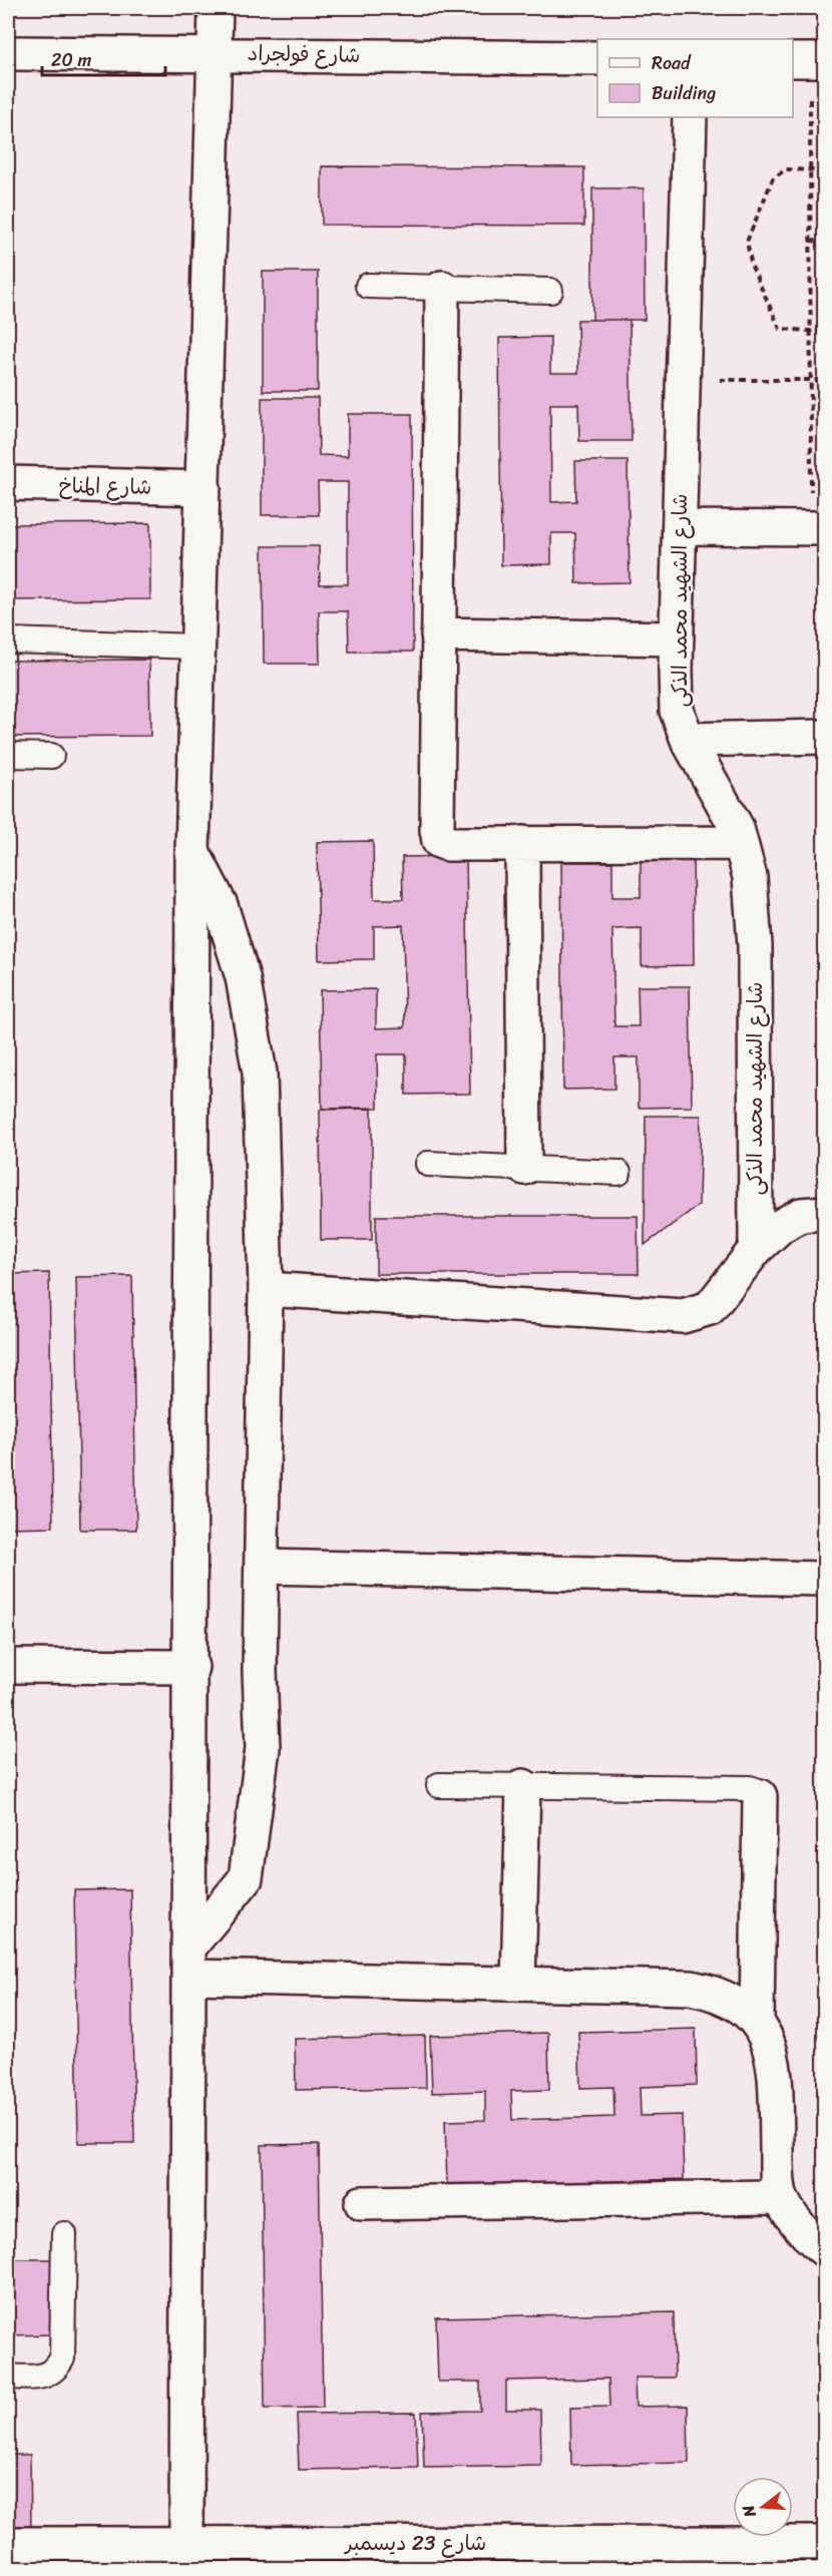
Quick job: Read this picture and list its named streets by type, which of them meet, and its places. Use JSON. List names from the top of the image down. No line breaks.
{"streets":{"street":["شارع فولجراد","شارع المناخ","شارع الشهيد محمد الذكى","شارع 23 ديسمبر"]},"legend":["Road","Building"],"scale_bar":"20 m","north":"left"}
